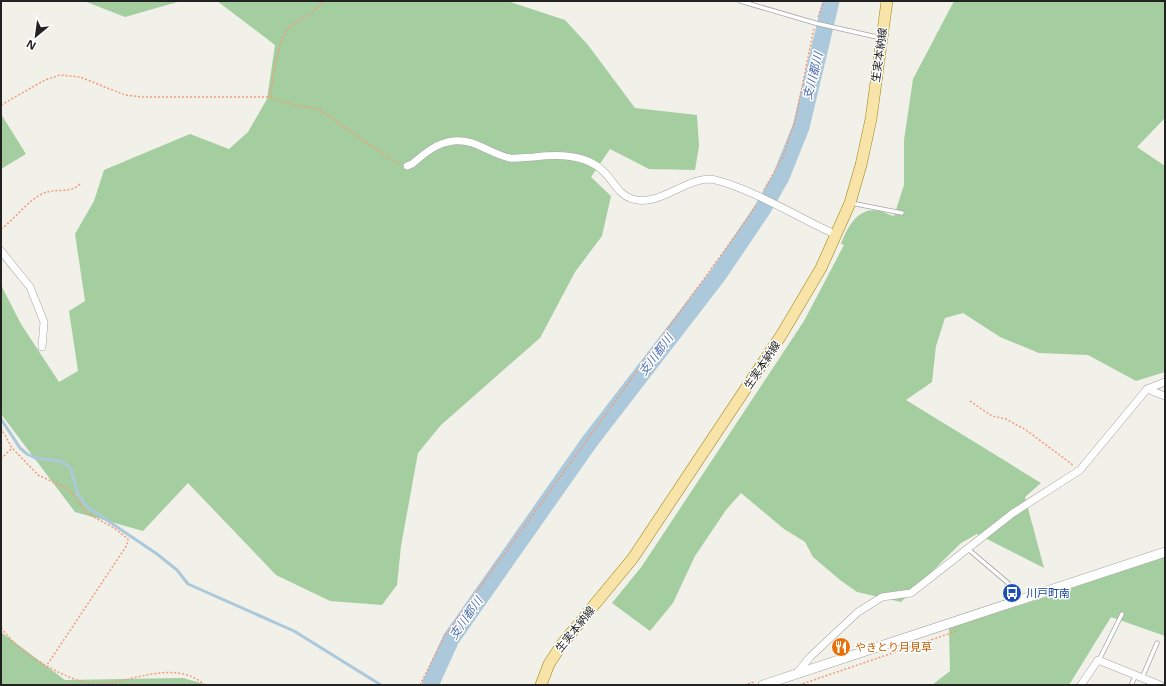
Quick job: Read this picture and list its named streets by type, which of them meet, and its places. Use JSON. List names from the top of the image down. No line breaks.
{"streets":{"main road":["生実本納線"]},"water":["支川都川"],"places":{"bus stop":["川戸町南"],"restaurant":["やきとり月見草"]},"north":"bottom left"}
